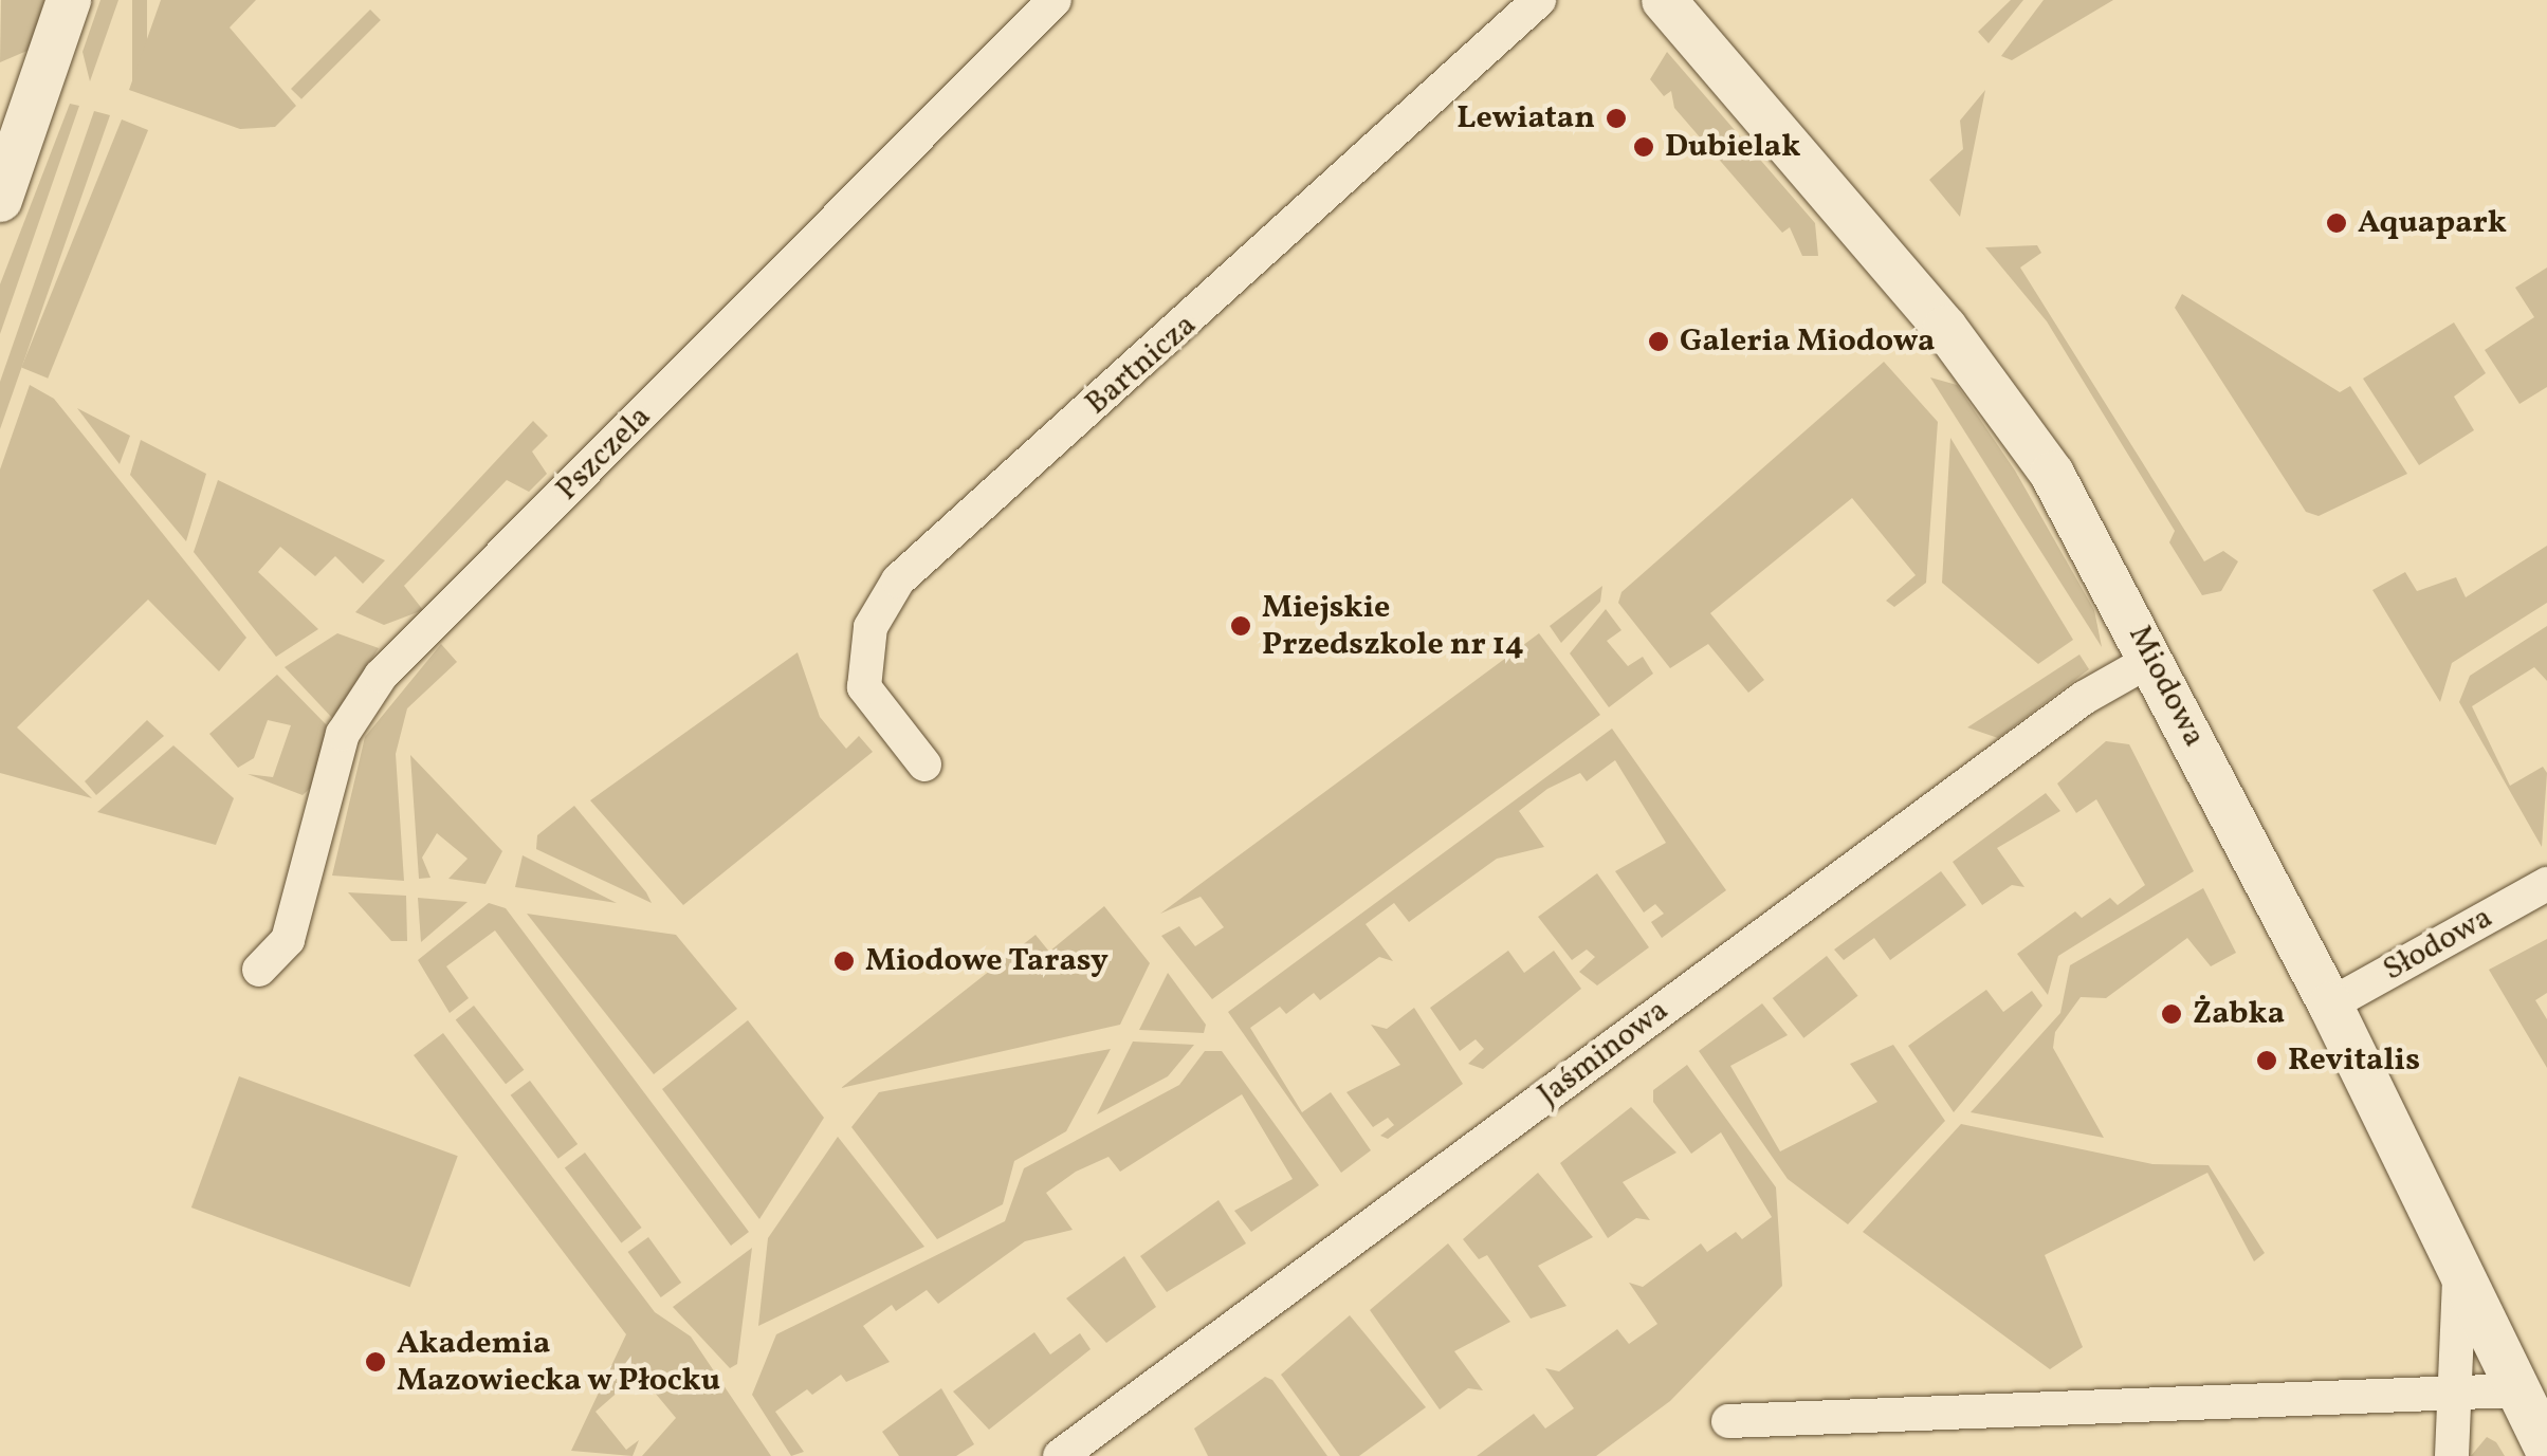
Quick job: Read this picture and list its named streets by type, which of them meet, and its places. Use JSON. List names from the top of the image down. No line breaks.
{"streets":{"street":["Bartnicza","Pszczela","Miodowa","Słodowa","Jaśminowa"]},"crossings":[["Miodowa","Słodowa"],["Miodowa","Jaśminowa"]],"places":["Lewiatan","Dubielak","Aquapark","Galeria Miodowa","Miejskie Przedszkole nr 14","Miodowe Tarasy","Żabka","Revitalis","Akademia Mazowiecka w Płocku"]}
